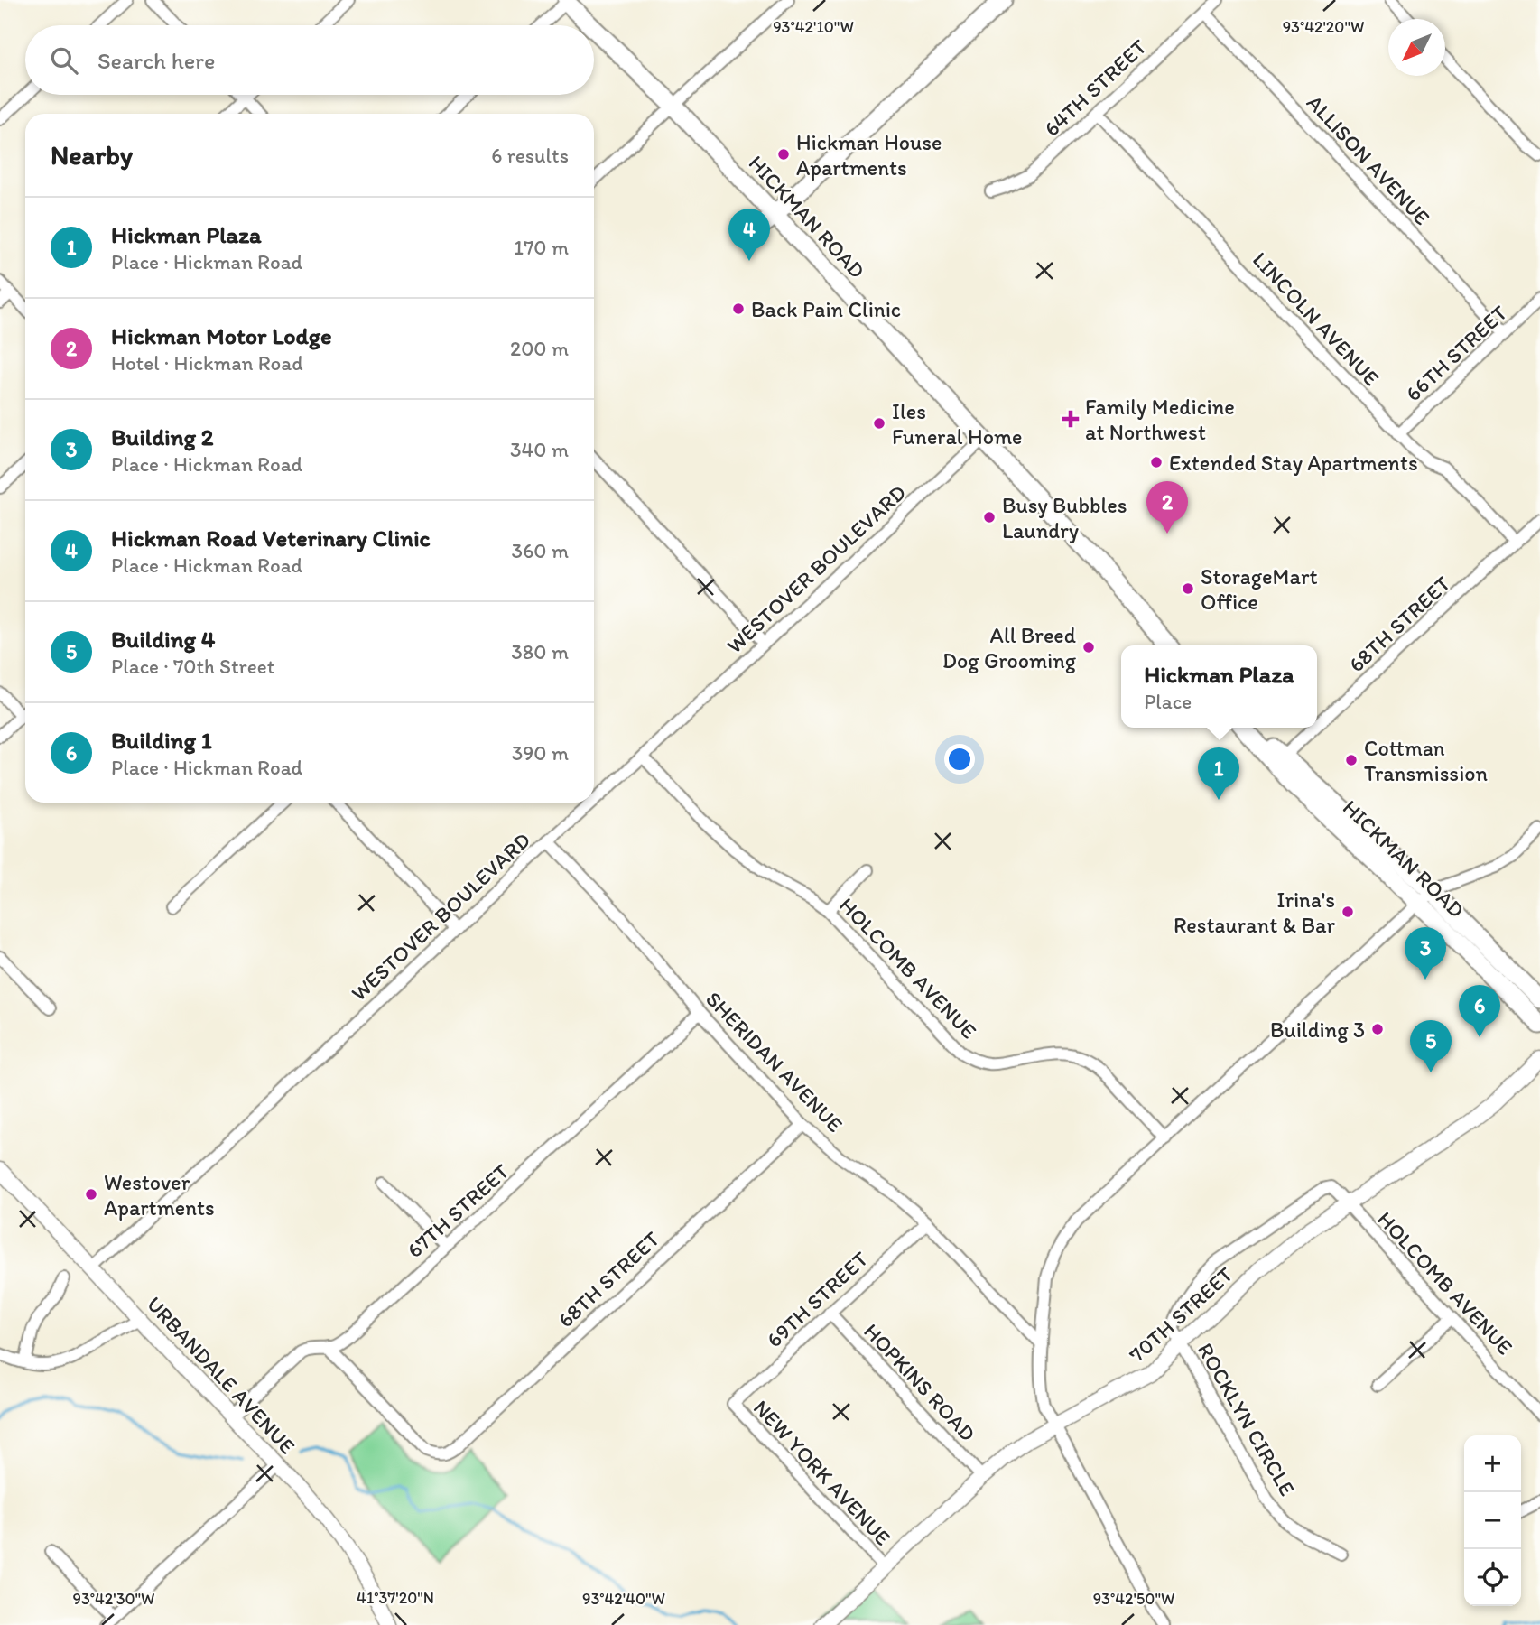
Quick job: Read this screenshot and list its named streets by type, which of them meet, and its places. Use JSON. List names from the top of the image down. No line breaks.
{"streets":{"main road":["HICKMAN ROAD"],"street":["64TH STREET","ALLISON AVENUE","LINCOLN AVENUE","66TH STREET","WESTOVER BOULEVARD","68TH STREET","HOLCOMB AVENUE","SHERIDAN AVENUE","67TH STREET","69TH STREET","70TH STREET","URBANDALE AVENUE","HOPKINS ROAD","ROCKLYN CIRCLE","NEW YORK AVENUE"]},"crossings":[["64TH STREET","ALLISON AVENUE"],["64TH STREET","LINCOLN AVENUE"],["ALLISON AVENUE","66TH STREET"],["HICKMAN ROAD","WESTOVER BOULEVARD"],["HICKMAN ROAD","68TH STREET"],["LINCOLN AVENUE","66TH STREET"],["LINCOLN AVENUE","68TH STREET"],["WESTOVER BOULEVARD","HOLCOMB AVENUE"],["WESTOVER BOULEVARD","SHERIDAN AVENUE"],["WESTOVER BOULEVARD","URBANDALE AVENUE"],["68TH STREET","SHERIDAN AVENUE"],["68TH STREET","67TH STREET"],["HOLCOMB AVENUE","70TH STREET"],["HOLCOMB AVENUE","ROCKLYN CIRCLE"],["SHERIDAN AVENUE","67TH STREET"],["SHERIDAN AVENUE","69TH STREET"],["67TH STREET","URBANDALE AVENUE"],["69TH STREET","HOPKINS ROAD"],["69TH STREET","NEW YORK AVENUE"],["70TH STREET","HOPKINS ROAD"],["70TH STREET","ROCKLYN CIRCLE"],["70TH STREET","NEW YORK AVENUE"]],"places":{"other":["Hickman House Apartments","Back Pain Clinic","Iles Funeral Home","Extended Stay Apartments","Busy Bubbles Laundry","StorageMart Office","All Breed Dog Grooming","Cottman Transmission","Irina's Restaurant & Bar","Building 3","Westover Apartments"],"health":["Family Medicine at Northwest"]},"north":"bottom left","page":{"search":"Search here","heading":["Nearby","6 results"],"list":[{"mark":"1","name":"Hickman Plaza","note":"Place · Hickman Road","value":"170 m"},{"mark":"2","name":"Hickman Motor Lodge","note":"Hotel · Hickman Road","value":"200 m"},{"mark":"3","name":"Building 2","note":"Place · Hickman Road","value":"340 m"},{"mark":"4","name":"Hickman Road Veterinary Clinic","note":"Place · Hickman Road","value":"360 m"},{"mark":"5","name":"Building 4","note":"Place · 70th Street","value":"380 m"},{"mark":"6","name":"Building 1","note":"Place · Hickman Road","value":"390 m"}],"pins":["4","2","1","3","6","5"],"popup":["Hickman Plaza","Place"],"map_buttons":["+","−"]},"coordinates":["93°42'10\"W","93°42'20\"W","41°37'20\"N","93°42'30\"W","93°42'40\"W","93°42'50\"W"]}
